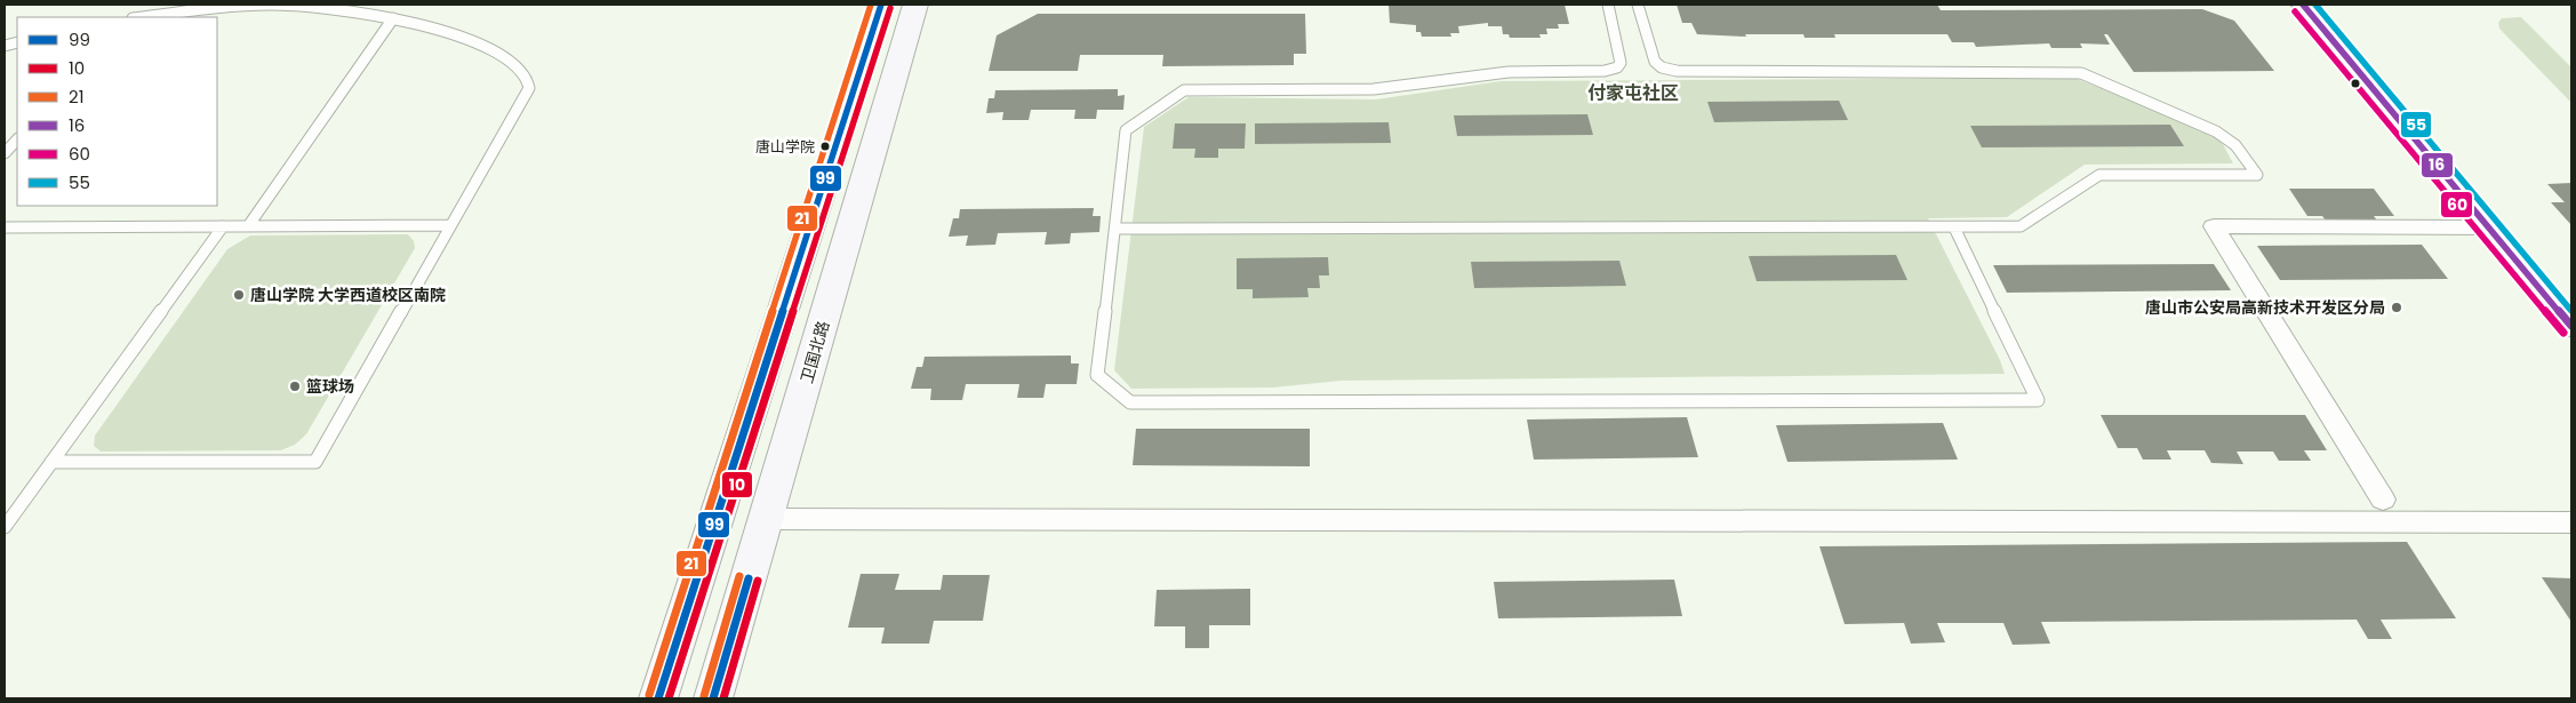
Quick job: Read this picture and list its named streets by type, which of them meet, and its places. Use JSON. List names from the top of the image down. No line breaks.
{"streets":{"main road":["卫国北路"]},"districts":["付家屯社区"],"places":["唐山学院","唐山学院 大学西道校区南院","唐山市公安局高新技术开发区分局","篮球场"],"lines":["transit line 99","transit line 21","transit line 16","transit line 55","transit line 10","transit line 60"],"legend":["99","10","21","16","60","55"]}
